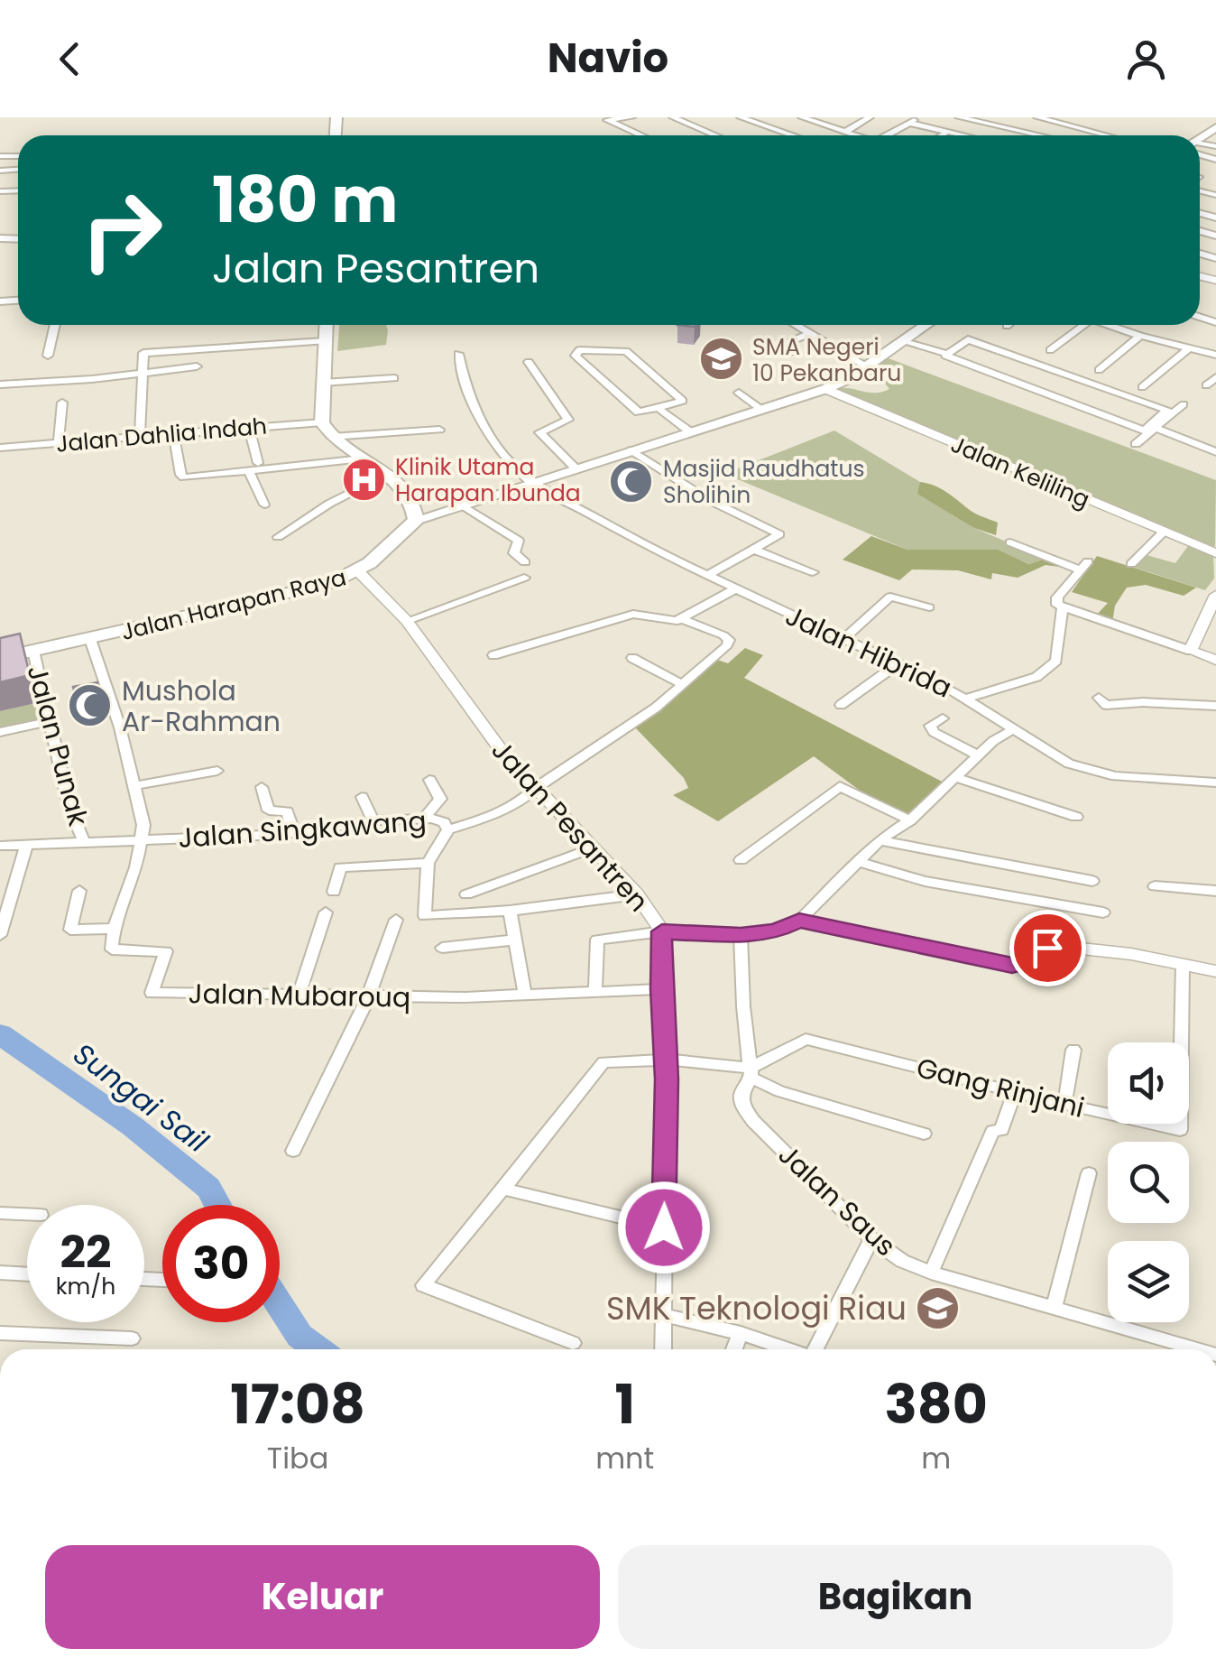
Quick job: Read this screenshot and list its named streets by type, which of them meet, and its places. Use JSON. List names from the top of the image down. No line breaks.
{"streets":{"main road":["Jalan Harapan Raya"],"street":["Jalan Dahlia Indah","Jalan Keliling","Jalan Hibrida","Jalan Punak","Jalan Pesantren","Jalan Singkawang","Jalan Mubarouq","Gang Rinjani","Jalan Saus"]},"crossings":[["Jalan Harapan Raya","Jalan Punak"],["Jalan Harapan Raya","Jalan Pesantren"],["Jalan Punak","Jalan Singkawang"],["Jalan Pesantren","Jalan Singkawang"],["Jalan Pesantren","Gang Rinjani"],["Jalan Pesantren","Jalan Saus"],["Gang Rinjani","Jalan Saus"]],"water":["Sungai Sail"],"places":{"school or university":["SMA Negeri 10 Pekanbaru","SMK Teknologi Riau"],"hospital":["Klinik Utama Harapan Ibunda"],"mosque":["Masjid Raudhatus Sholihin","Mushola Ar-Rahman"]},"page":{"header":"Navio","turn":["180 m","Jalan Pesantren"],"speed":"22 km/h","limit":"30","eta":["17:08","Tiba","1","mnt","380","m"],"buttons":["Keluar","Bagikan"]}}
